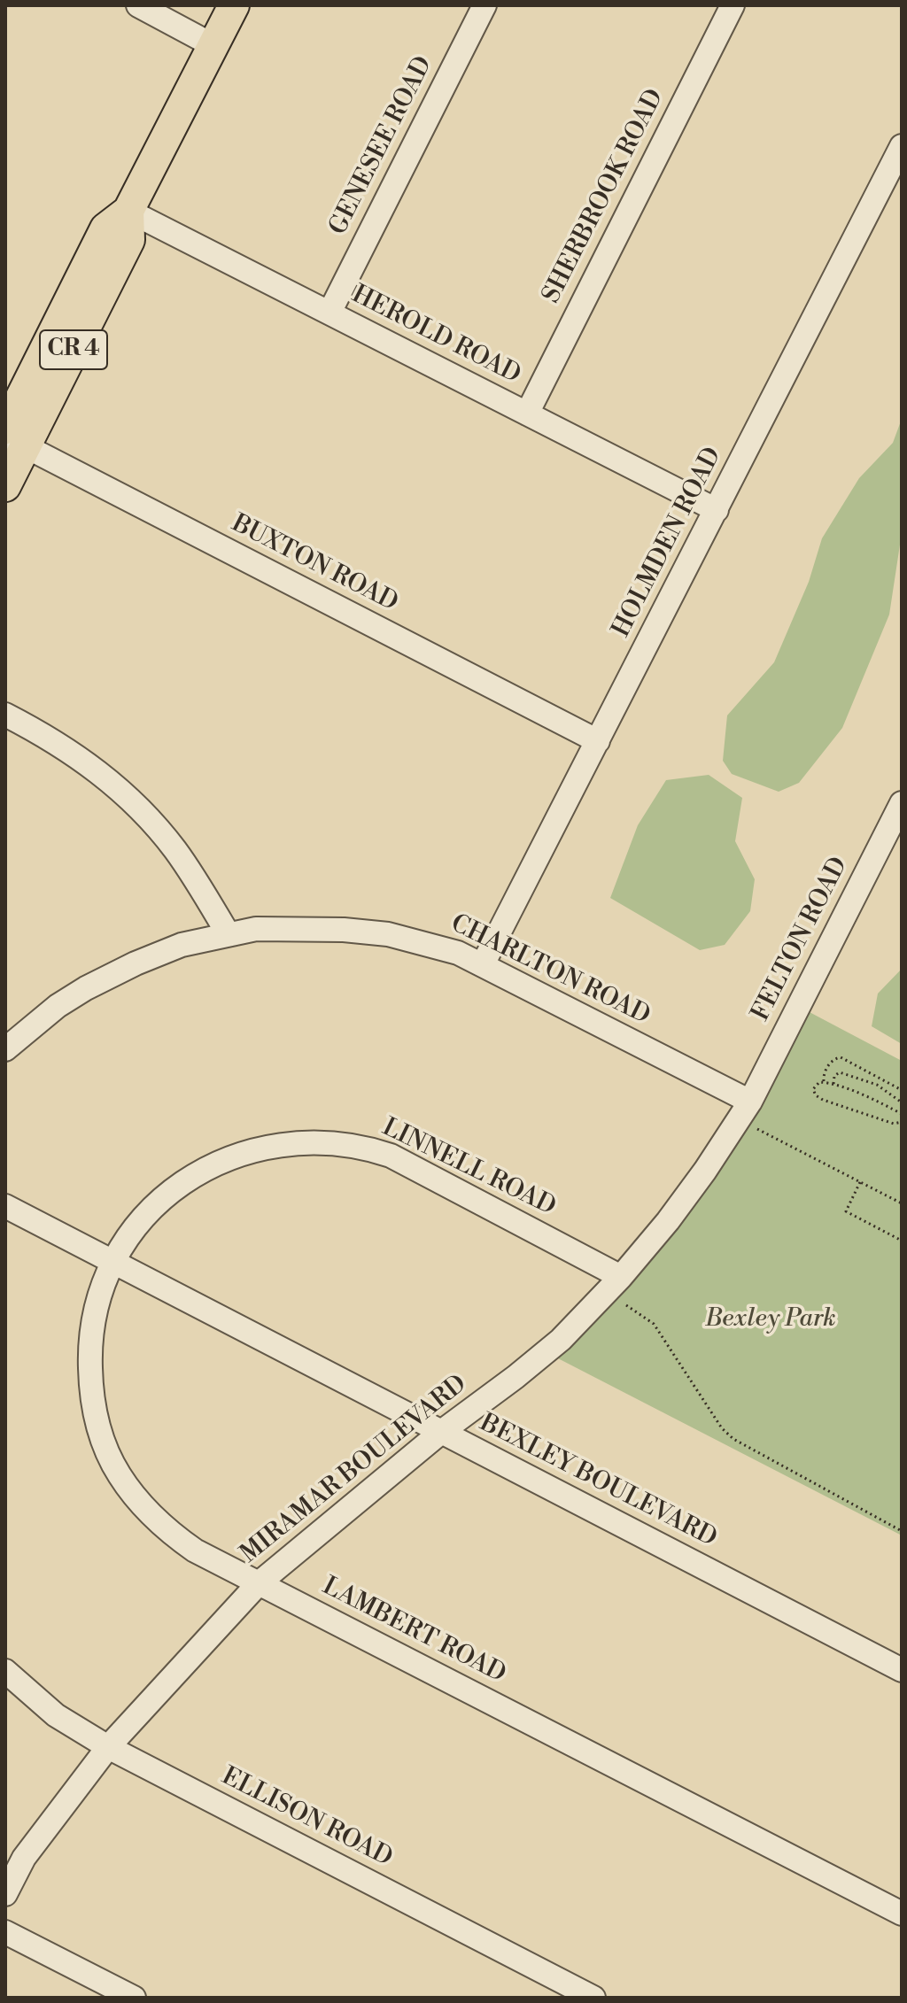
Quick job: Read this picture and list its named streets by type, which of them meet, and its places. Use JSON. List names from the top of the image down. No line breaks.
{"streets":{"main road":["CR 4"],"street":["GENESEE ROAD","SHERBROOK ROAD","HEROLD ROAD","HOLMDEN ROAD","BUXTON ROAD","FELTON ROAD","CHARLTON ROAD","LINNELL ROAD","MIRAMAR BOULEVARD","BEXLEY BOULEVARD","LAMBERT ROAD","ELLISON ROAD"]},"crossings":[["GENESEE ROAD","HEROLD ROAD"],["SHERBROOK ROAD","HEROLD ROAD"],["HEROLD ROAD","CR 4"],["HEROLD ROAD","HOLMDEN ROAD"],["CR 4","BUXTON ROAD"],["HOLMDEN ROAD","BUXTON ROAD"],["HOLMDEN ROAD","CHARLTON ROAD"],["FELTON ROAD","CHARLTON ROAD"],["FELTON ROAD","MIRAMAR BOULEVARD"],["CHARLTON ROAD","MIRAMAR BOULEVARD"],["LINNELL ROAD","MIRAMAR BOULEVARD"],["LINNELL ROAD","BEXLEY BOULEVARD"],["LINNELL ROAD","LAMBERT ROAD"],["MIRAMAR BOULEVARD","BEXLEY BOULEVARD"],["MIRAMAR BOULEVARD","LAMBERT ROAD"],["MIRAMAR BOULEVARD","ELLISON ROAD"],["BEXLEY BOULEVARD","LAMBERT ROAD"]],"parks":["Bexley Park"]}
